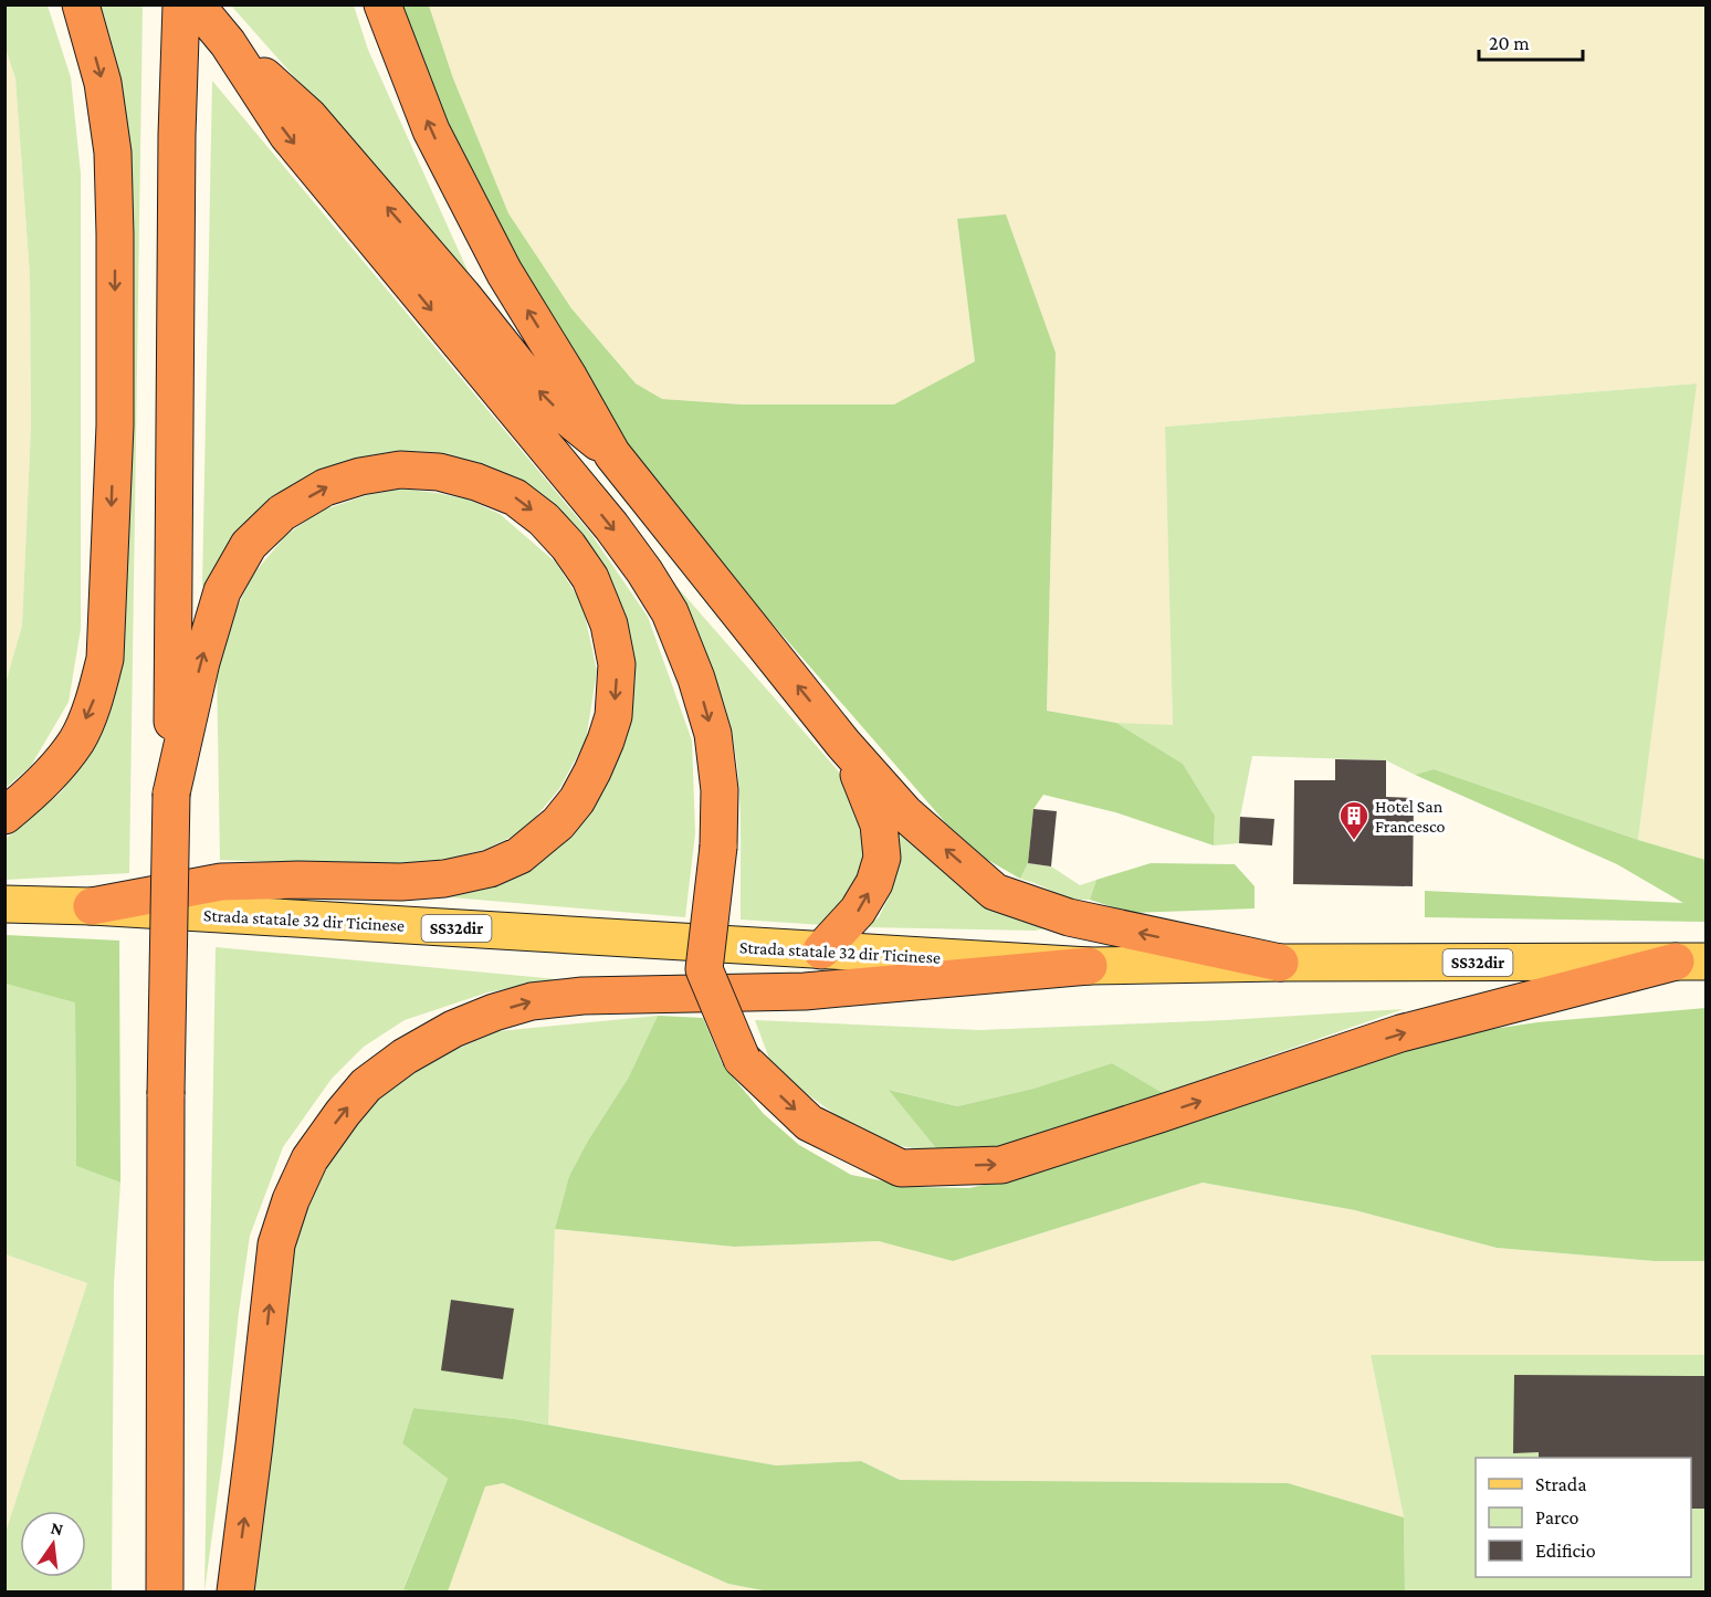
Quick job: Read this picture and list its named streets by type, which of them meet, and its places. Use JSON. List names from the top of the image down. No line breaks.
{"streets":{"main road":["Strada statale 32 dir Ticinese","SS32dir"]},"places":{"building":["Hotel San Francesco"]},"legend":["Strada","Parco","Edificio"],"scale_bar":"20 m","north":"top"}
